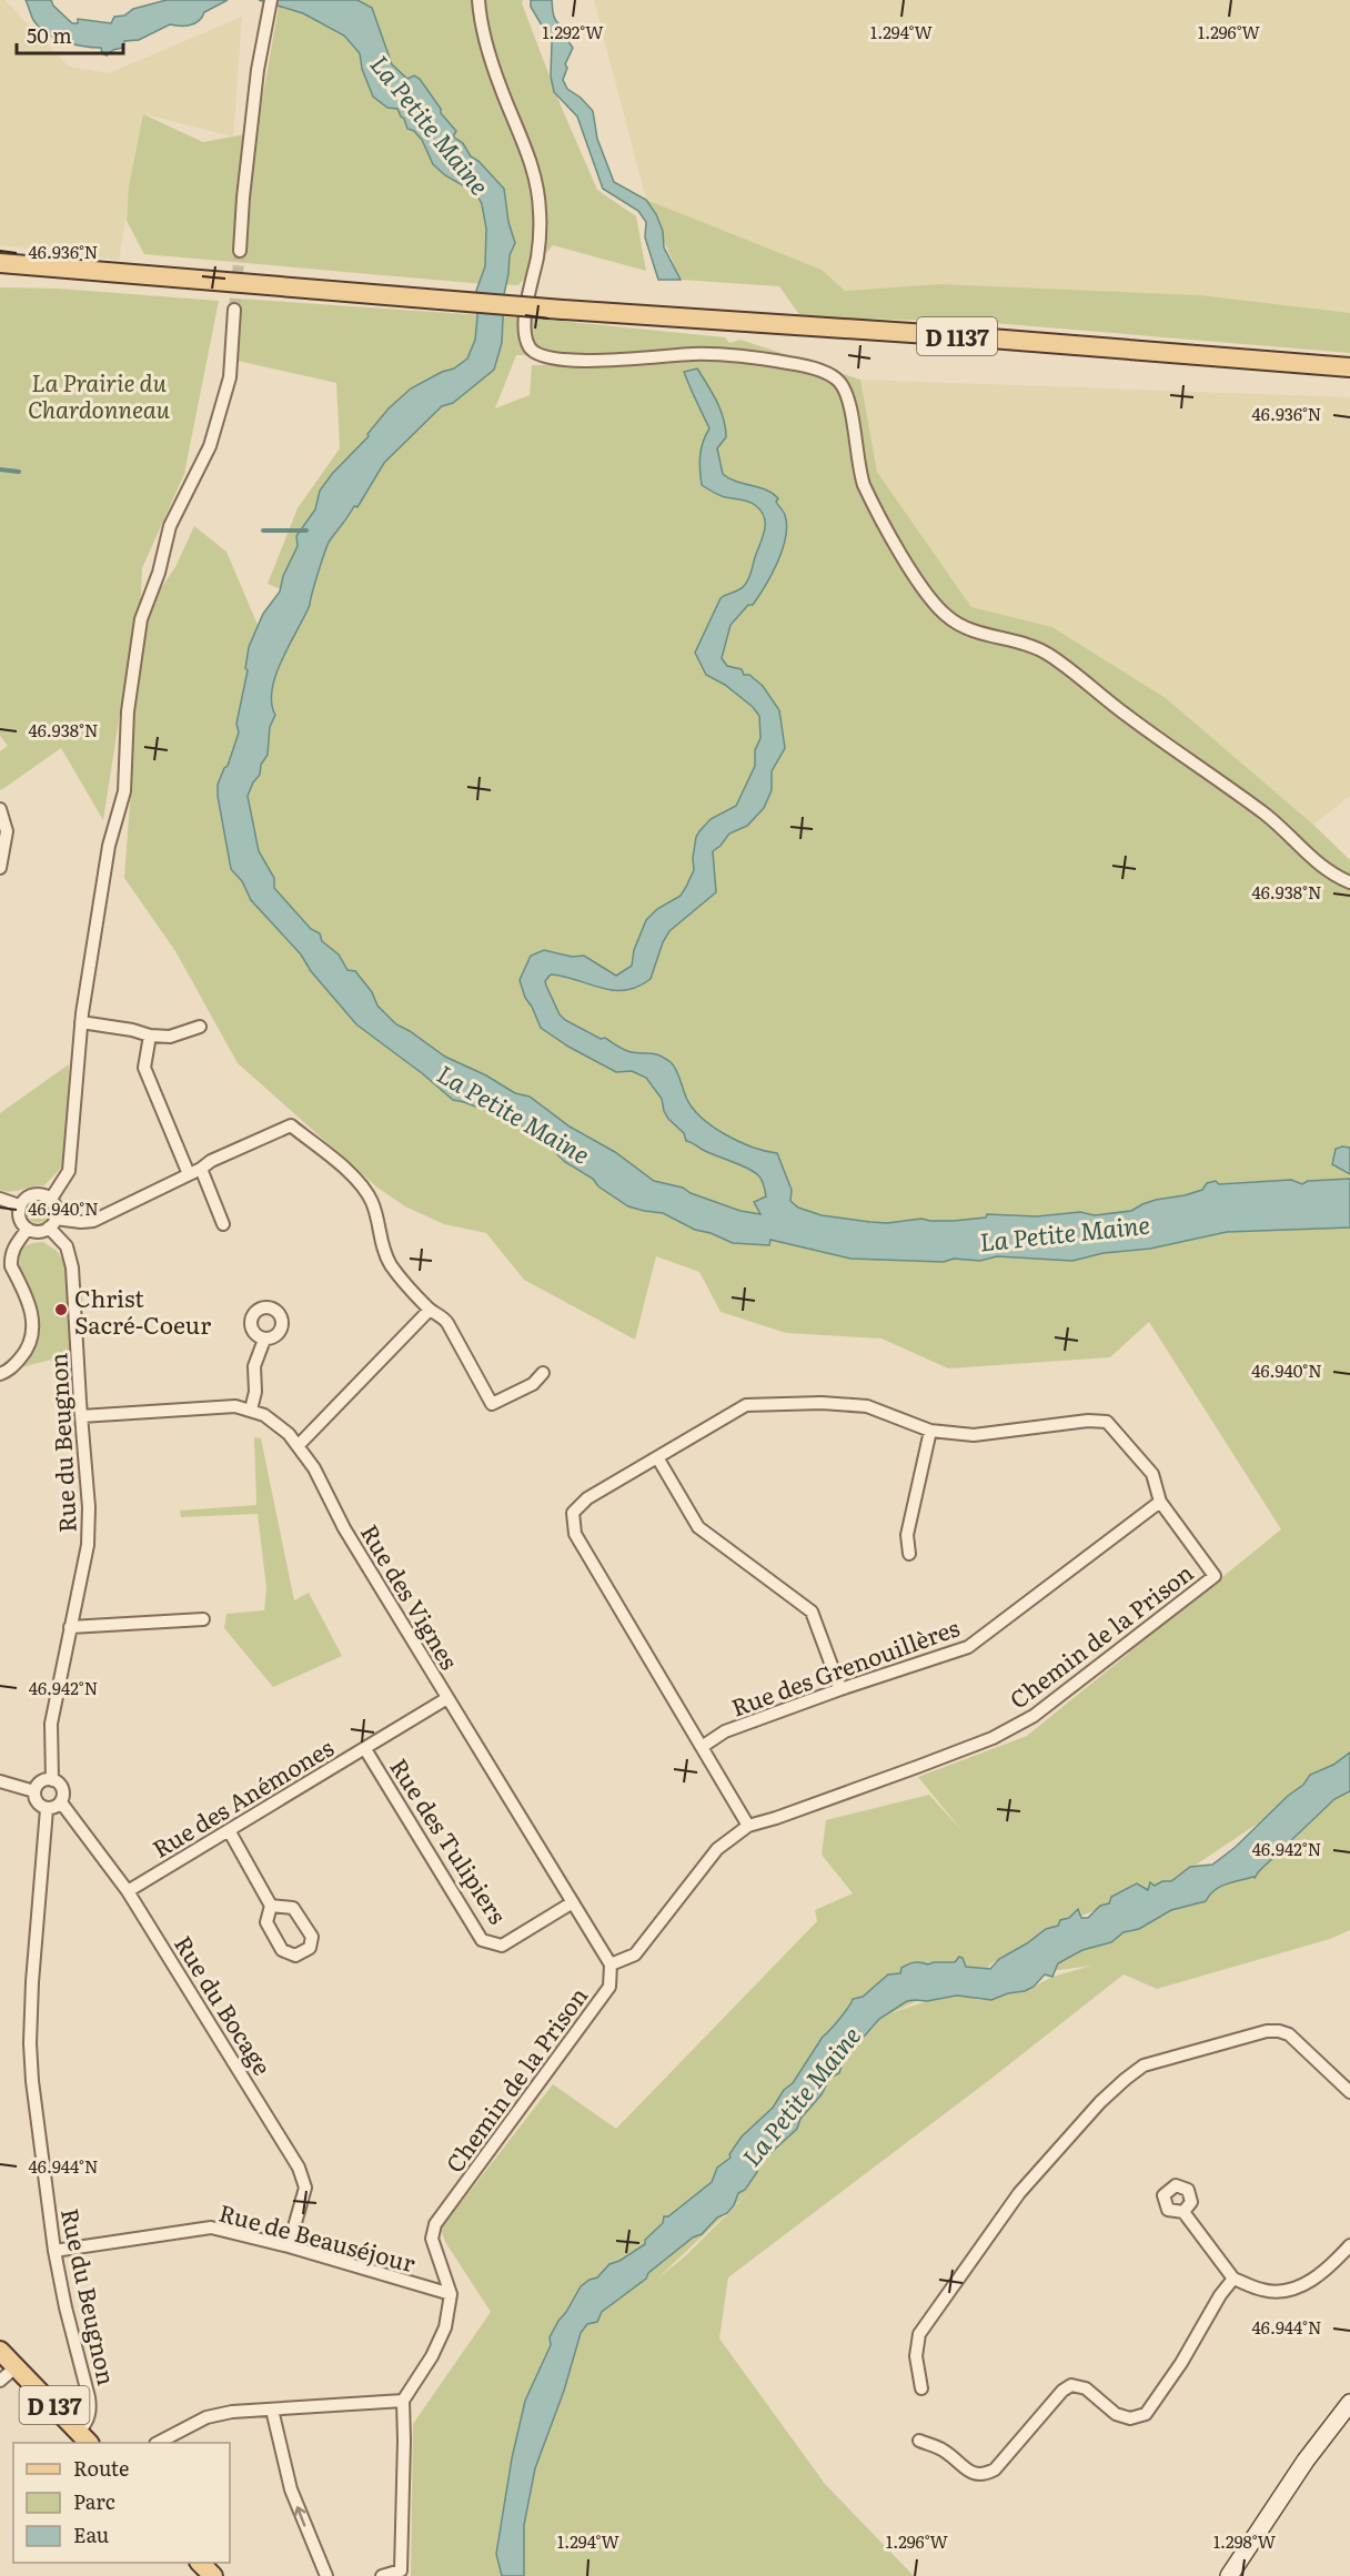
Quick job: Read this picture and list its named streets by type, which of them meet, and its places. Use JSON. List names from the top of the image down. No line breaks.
{"streets":{"main road":["D 1137","D 137"],"street":["Rue du Beugnon","Rue des Vignes","Chemin de la Prison","Rue des Grenouillères","Rue des Anémones","Rue des Tulipiers","Rue du Bocage","Rue de Beauséjour"]},"crossings":[["Rue du Beugnon","Rue des Vignes"],["Rue du Beugnon","Rue du Bocage"],["Rue du Beugnon","Rue de Beauséjour"],["Rue du Beugnon","D 137"],["Rue des Vignes","Chemin de la Prison"],["Rue des Vignes","Rue des Anémones"],["Rue des Vignes","Rue des Tulipiers"],["Chemin de la Prison","Rue des Grenouillères"],["Chemin de la Prison","Rue de Beauséjour"],["Rue des Anémones","Rue des Tulipiers"],["Rue des Anémones","Rue du Bocage"],["Rue du Bocage","Rue de Beauséjour"]],"water":["La Petite Maine"],"parks":["La Prairie du Chardonneau"],"places":["Christ Sacré-Coeur"],"legend":["Route","Parc","Eau"],"scale_bar":"50 m","coordinates":["1.292°W","1.294°W","1.296°W","46.936°N","46.938°N","46.940°N","46.942°N","46.944°N","1.298°W"]}
